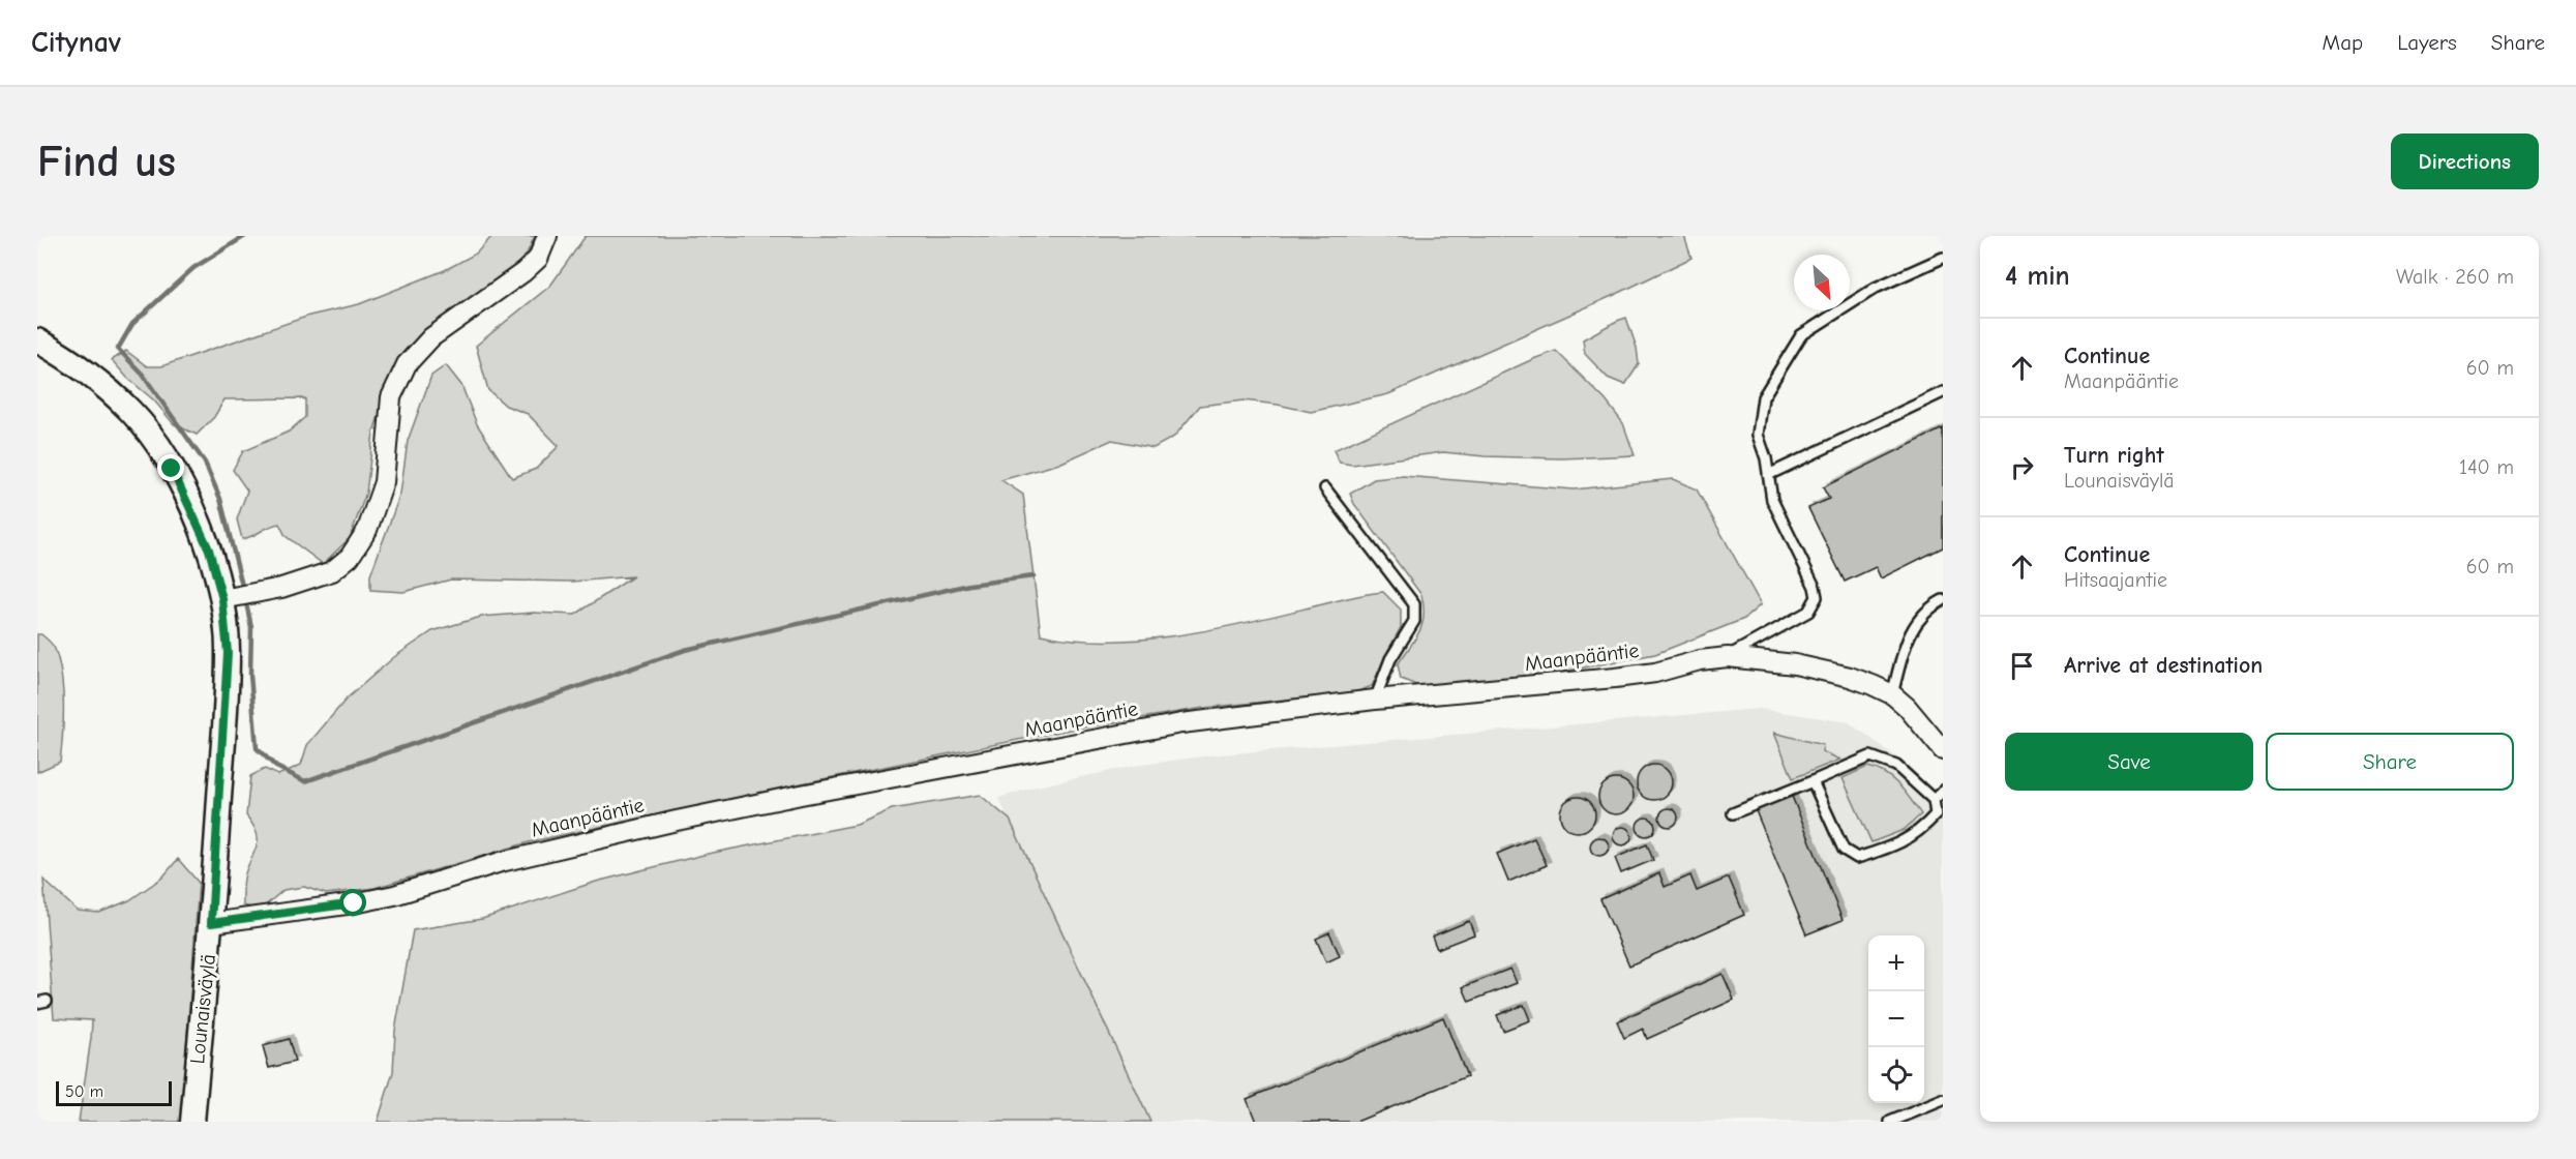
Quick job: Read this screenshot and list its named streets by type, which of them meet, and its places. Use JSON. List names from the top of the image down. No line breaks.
{"streets":{"street":["Maanpääntie","Lounaisväylä"]},"crossings":[["Maanpääntie","Lounaisväylä"]],"scale_bar":"50 m","north":"bottom right","page":{"header":"Citynav","nav":["Map","Layers","Share"],"buttons":["Directions",["Save","Share"]],"title":"Find us","heading":["4 min","Walk · 260 m"],"list":[["Continue","Maanpääntie","60 m"],["Turn right","Lounaisväylä","140 m"],["Continue","Hitsaajantie","60 m"],"Arrive at destination"],"map_buttons":["+","−"],"scale":"50 m"}}
